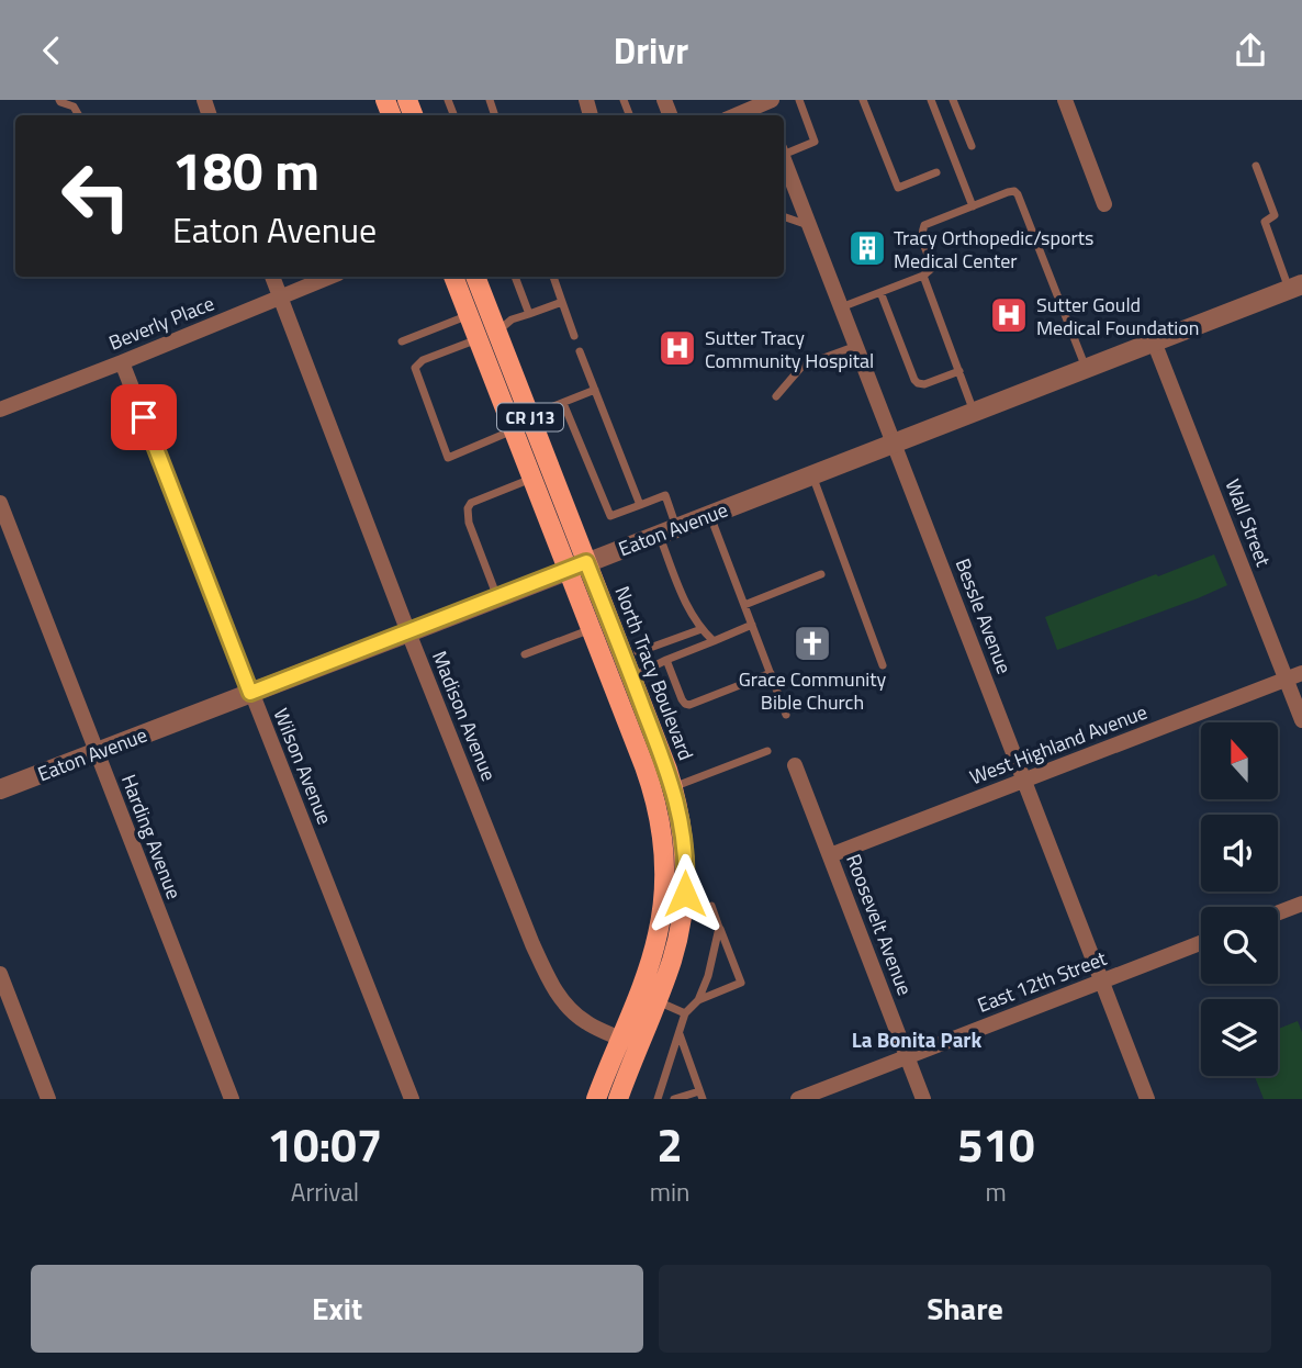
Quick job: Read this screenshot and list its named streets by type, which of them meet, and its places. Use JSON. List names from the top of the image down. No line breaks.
{"streets":{"main road":["CR J13","North Tracy Boulevard"],"street":["Beverly Place","Wall Street","Eaton Avenue","Bessle Avenue","Madison Avenue","West Highland Avenue","Wilson Avenue","Harding Avenue","Roosevelt Avenue","East 12th Street"]},"crossings":[["Beverly Place","Madison Avenue"],["Beverly Place","Wilson Avenue"],["Wall Street","Eaton Avenue"],["Wall Street","West Highland Avenue"],["Eaton Avenue","Bessle Avenue"],["Eaton Avenue","North Tracy Boulevard"],["Eaton Avenue","Madison Avenue"],["Eaton Avenue","Wilson Avenue"],["Eaton Avenue","Harding Avenue"],["Bessle Avenue","West Highland Avenue"],["Bessle Avenue","East 12th Street"],["North Tracy Boulevard","Madison Avenue"],["West Highland Avenue","Roosevelt Avenue"],["Roosevelt Avenue","East 12th Street"]],"districts":["La Bonita Park"],"places":{"building":["Tracy Orthopedic/sports Medical Center"],"hospital":["Sutter Gould Medical Foundation","Sutter Tracy Community Hospital"],"church":["Grace Community Bible Church"]},"north":"top","page":{"header":"Drivr","turn":["180 m","Eaton Avenue"],"eta":["10:07","Arrival","2","min","510","m"],"buttons":["Exit","Share"]}}
